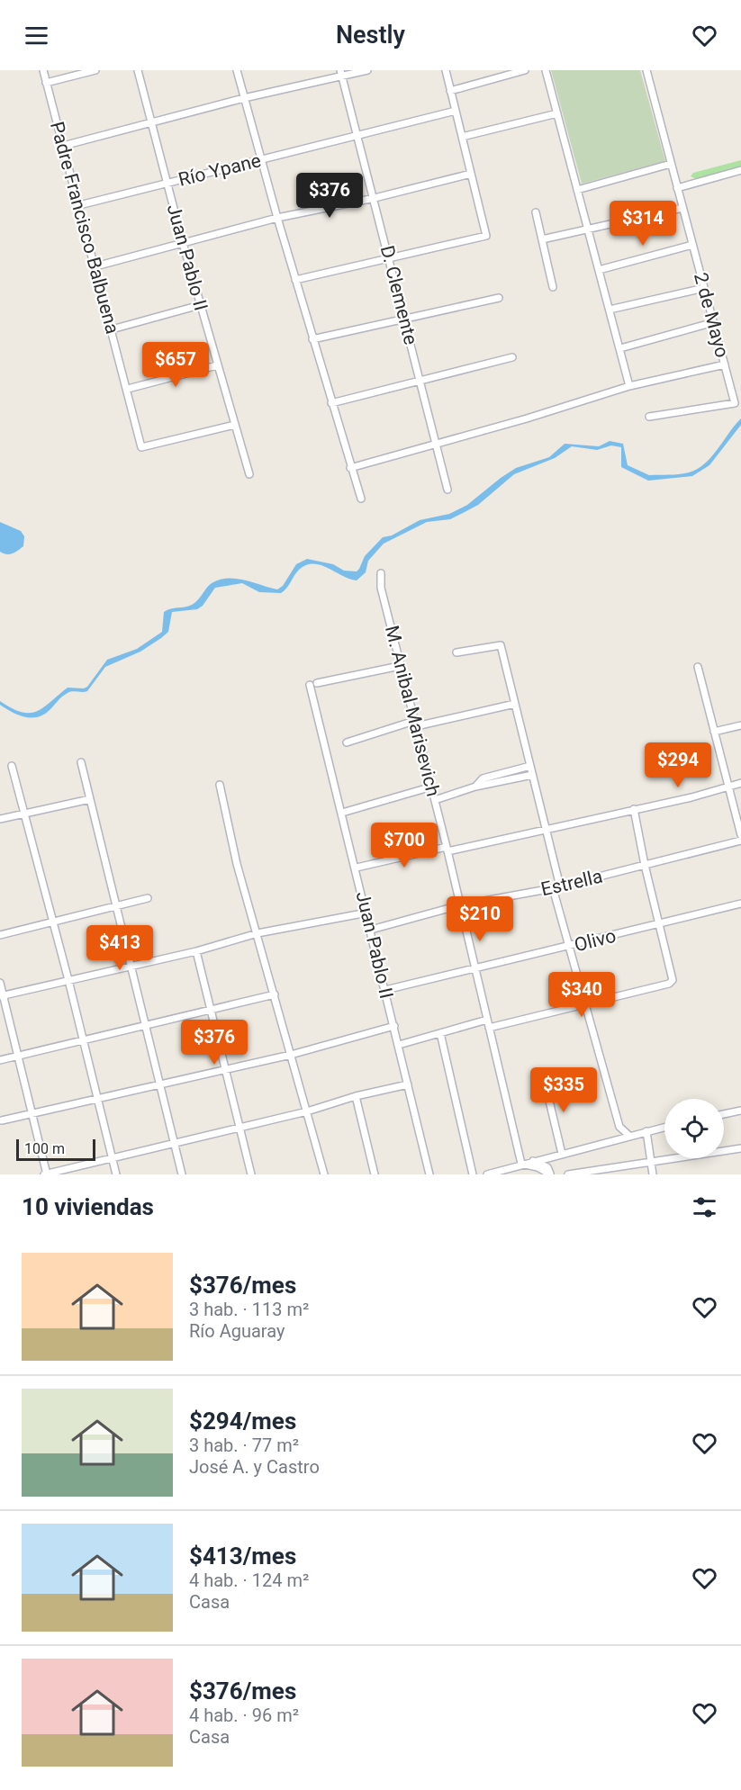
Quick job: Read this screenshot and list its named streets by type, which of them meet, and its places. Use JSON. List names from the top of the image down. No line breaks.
{"streets":{"street":["Río Ypane","Padre Francisco Balbuena","Juan Pablo II","D. Clemente","2 de Mayo","M. Anibal Marisevich","Estrella","Olivo"]},"crossings":[["Río Ypane","Padre Francisco Balbuena"],["Río Ypane","Juan Pablo II"],["Río Ypane","D. Clemente"],["Padre Francisco Balbuena","Juan Pablo II"],["Juan Pablo II","M. Anibal Marisevich"],["Juan Pablo II","Estrella"],["Juan Pablo II","Olivo"],["M. Anibal Marisevich","Estrella"],["M. Anibal Marisevich","Olivo"]],"scale_bar":"100 m","page":{"header":"Nestly","price":["$376","$314","$657","$294","$700","$210","$413","$340","$376","$335"],"scale":"100 m","heading":"10 viviendas","list":[{"name":"$376/mes","note":"3 hab. · 113 m² · Río Aguaray"},{"name":"$294/mes","note":"3 hab. · 77 m² · José A. y Castro"},{"name":"$413/mes","note":"4 hab. · 124 m² · Casa"},{"name":"$376/mes","note":"4 hab. · 96 m² · Casa"}]}}
